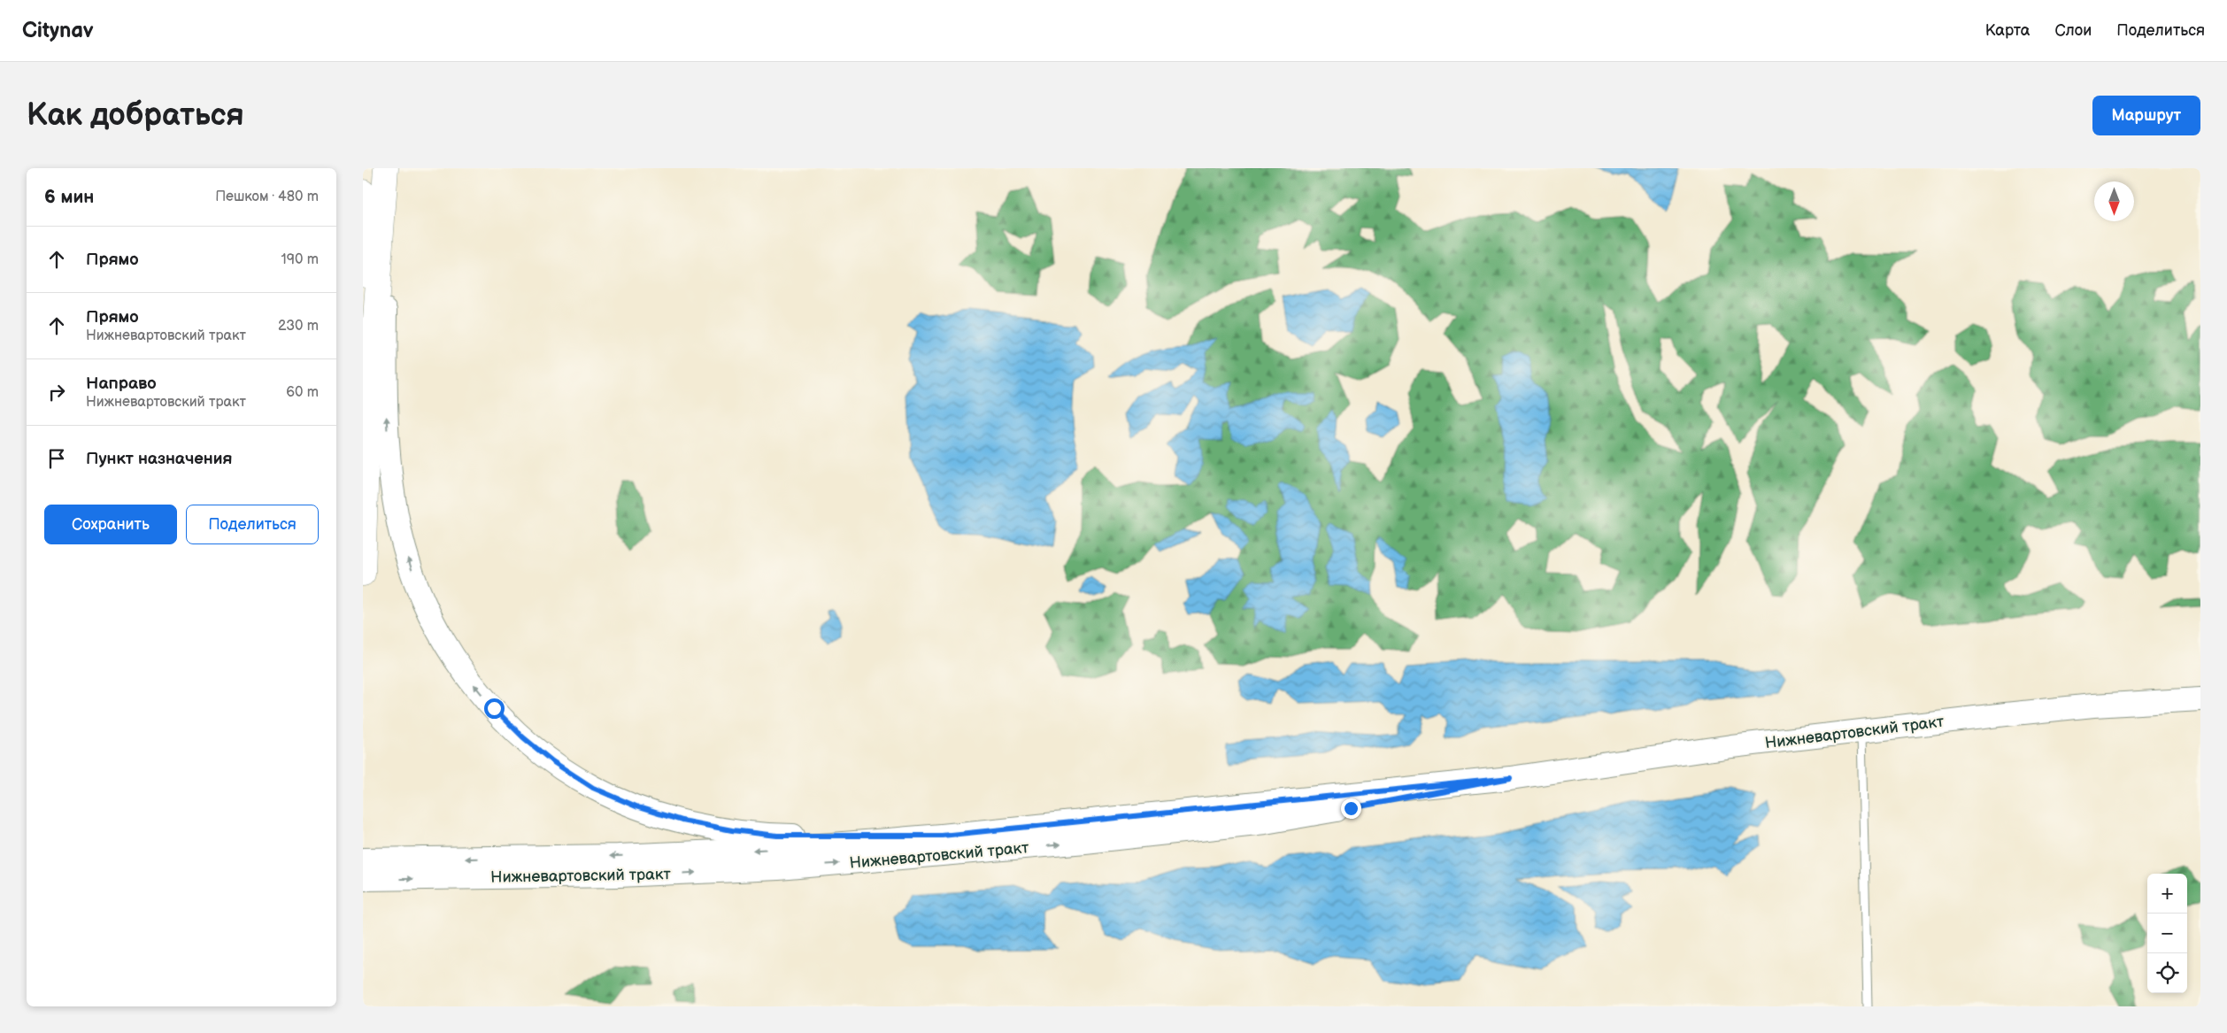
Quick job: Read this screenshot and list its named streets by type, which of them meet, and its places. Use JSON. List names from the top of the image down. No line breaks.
{"streets":{"main road":["Нижневартовский тракт"]},"north":"bottom","page":{"header":"Citynav","nav":["Карта","Слои","Поделиться"],"buttons":["Маршрут",["Сохранить","Поделиться"]],"title":"Как добраться","heading":["6 мин","Пешком · 480 m"],"list":[["Прямо","190 m"],["Прямо","Нижневартовский тракт","230 m"],["Направо","Нижневартовский тракт","60 m"],"Пункт назначения"],"map_buttons":["+","−"]}}
